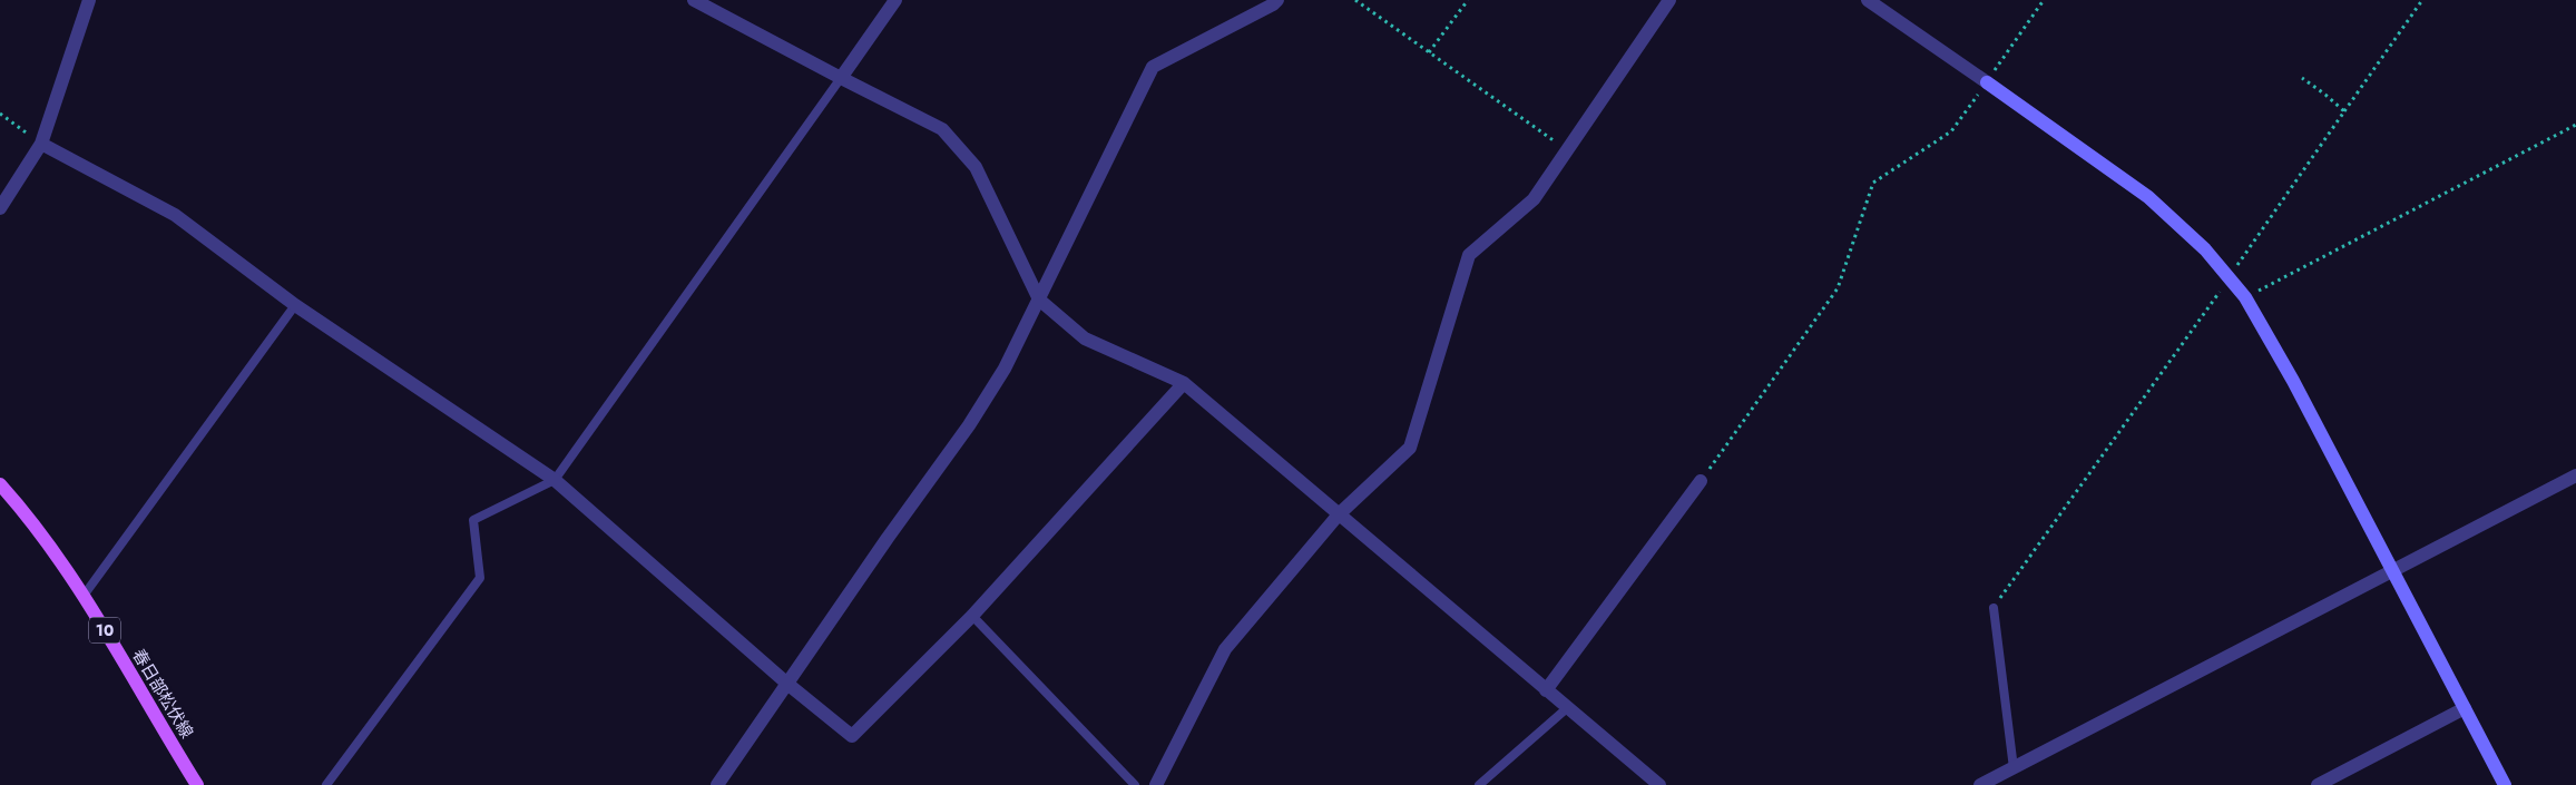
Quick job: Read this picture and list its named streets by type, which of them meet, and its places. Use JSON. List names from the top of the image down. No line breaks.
{"streets":{"main road":["10","春日部松伏線"]}}
